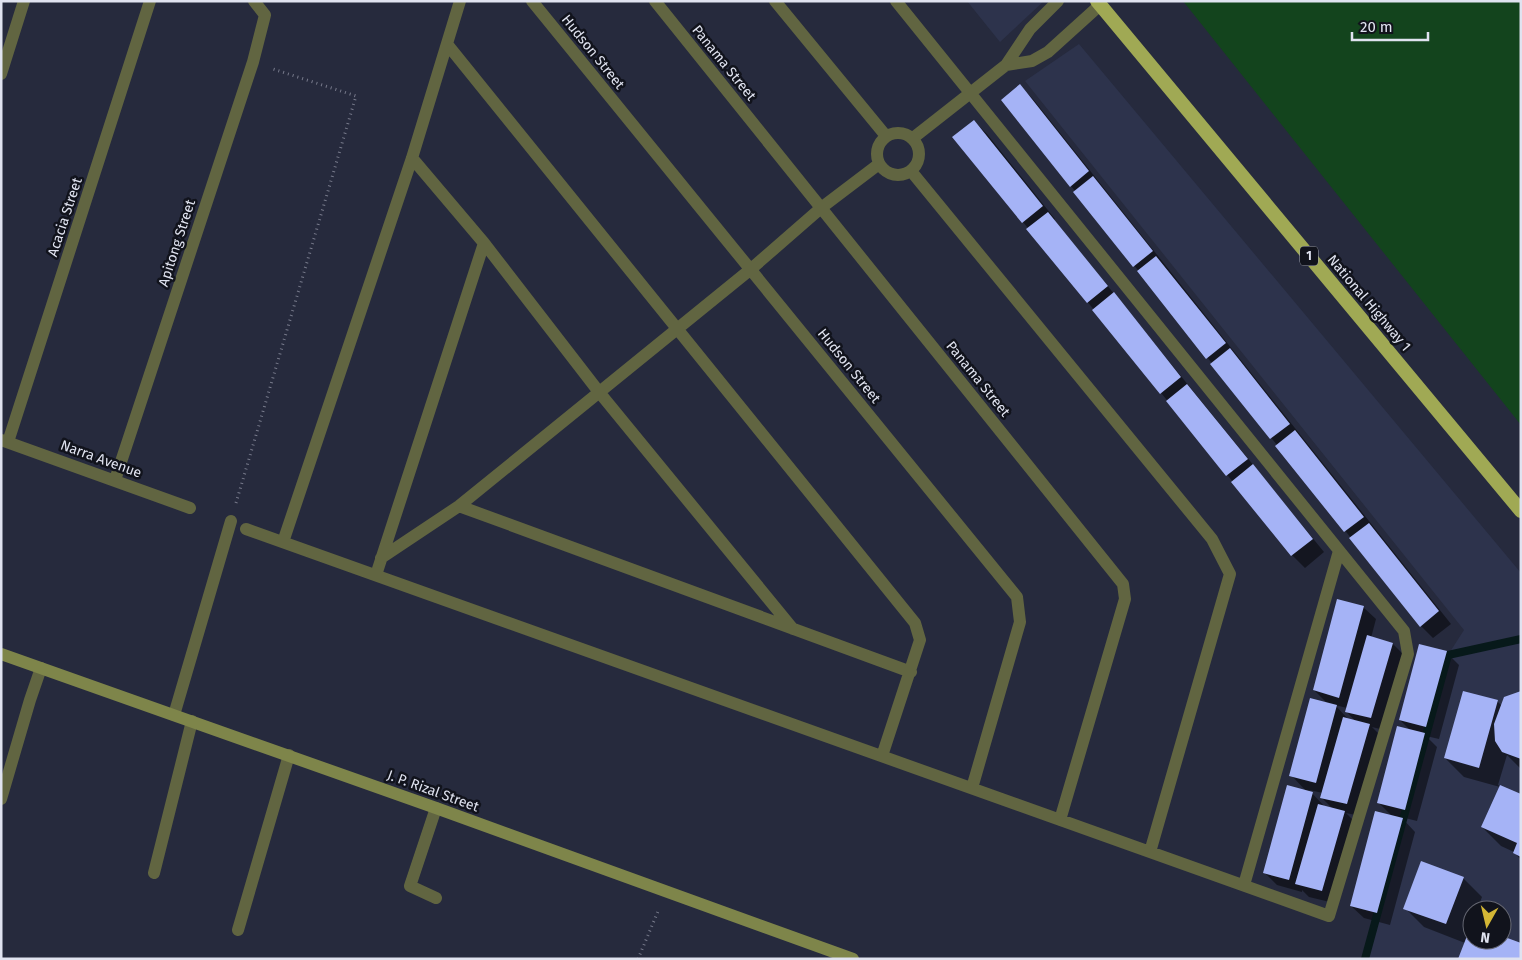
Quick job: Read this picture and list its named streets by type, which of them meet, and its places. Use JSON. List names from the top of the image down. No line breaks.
{"streets":{"highway":["1","National Highway 1"],"main road":["J. P. Rizal Street"],"street":["Hudson Street","Panama Street","Acacia Street","Apitong Street","Narra Avenue"]},"crossings":[["Acacia Street","Narra Avenue"],["Apitong Street","Narra Avenue"]],"scale_bar":"20 m","north":"bottom"}
